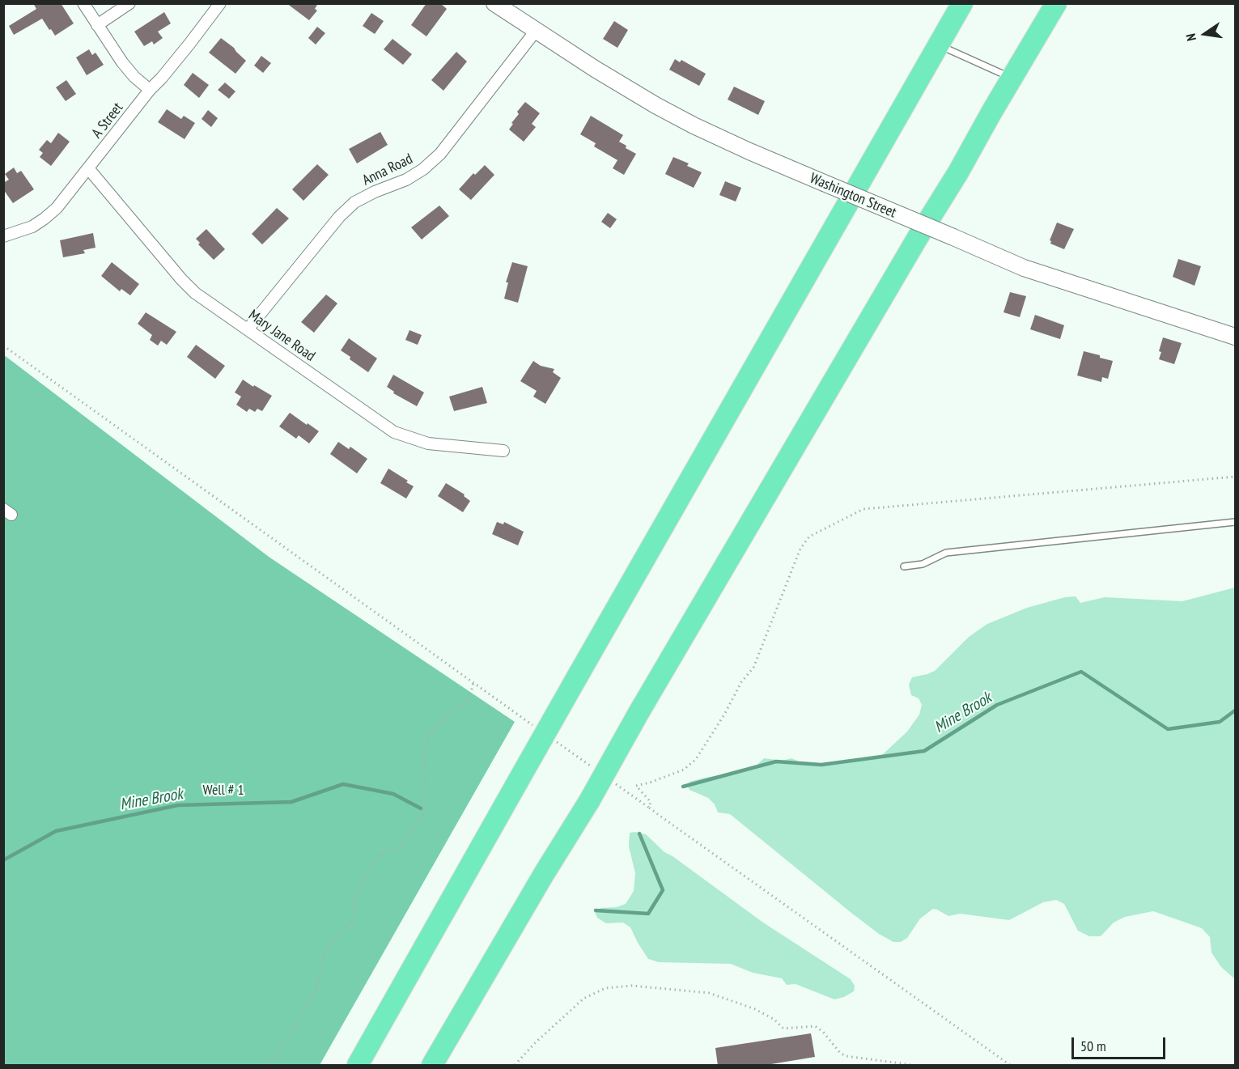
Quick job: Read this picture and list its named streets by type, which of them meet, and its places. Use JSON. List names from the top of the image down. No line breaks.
{"streets":{"main road":["Washington Street"],"street":["A Street","Anna Road","Mary Jane Road"]},"crossings":[["A Street","Mary Jane Road"],["Anna Road","Washington Street"],["Anna Road","Mary Jane Road"]],"water":["Mine Brook"],"parks":["Well # 1"],"scale_bar":"50 m","north":"left"}
